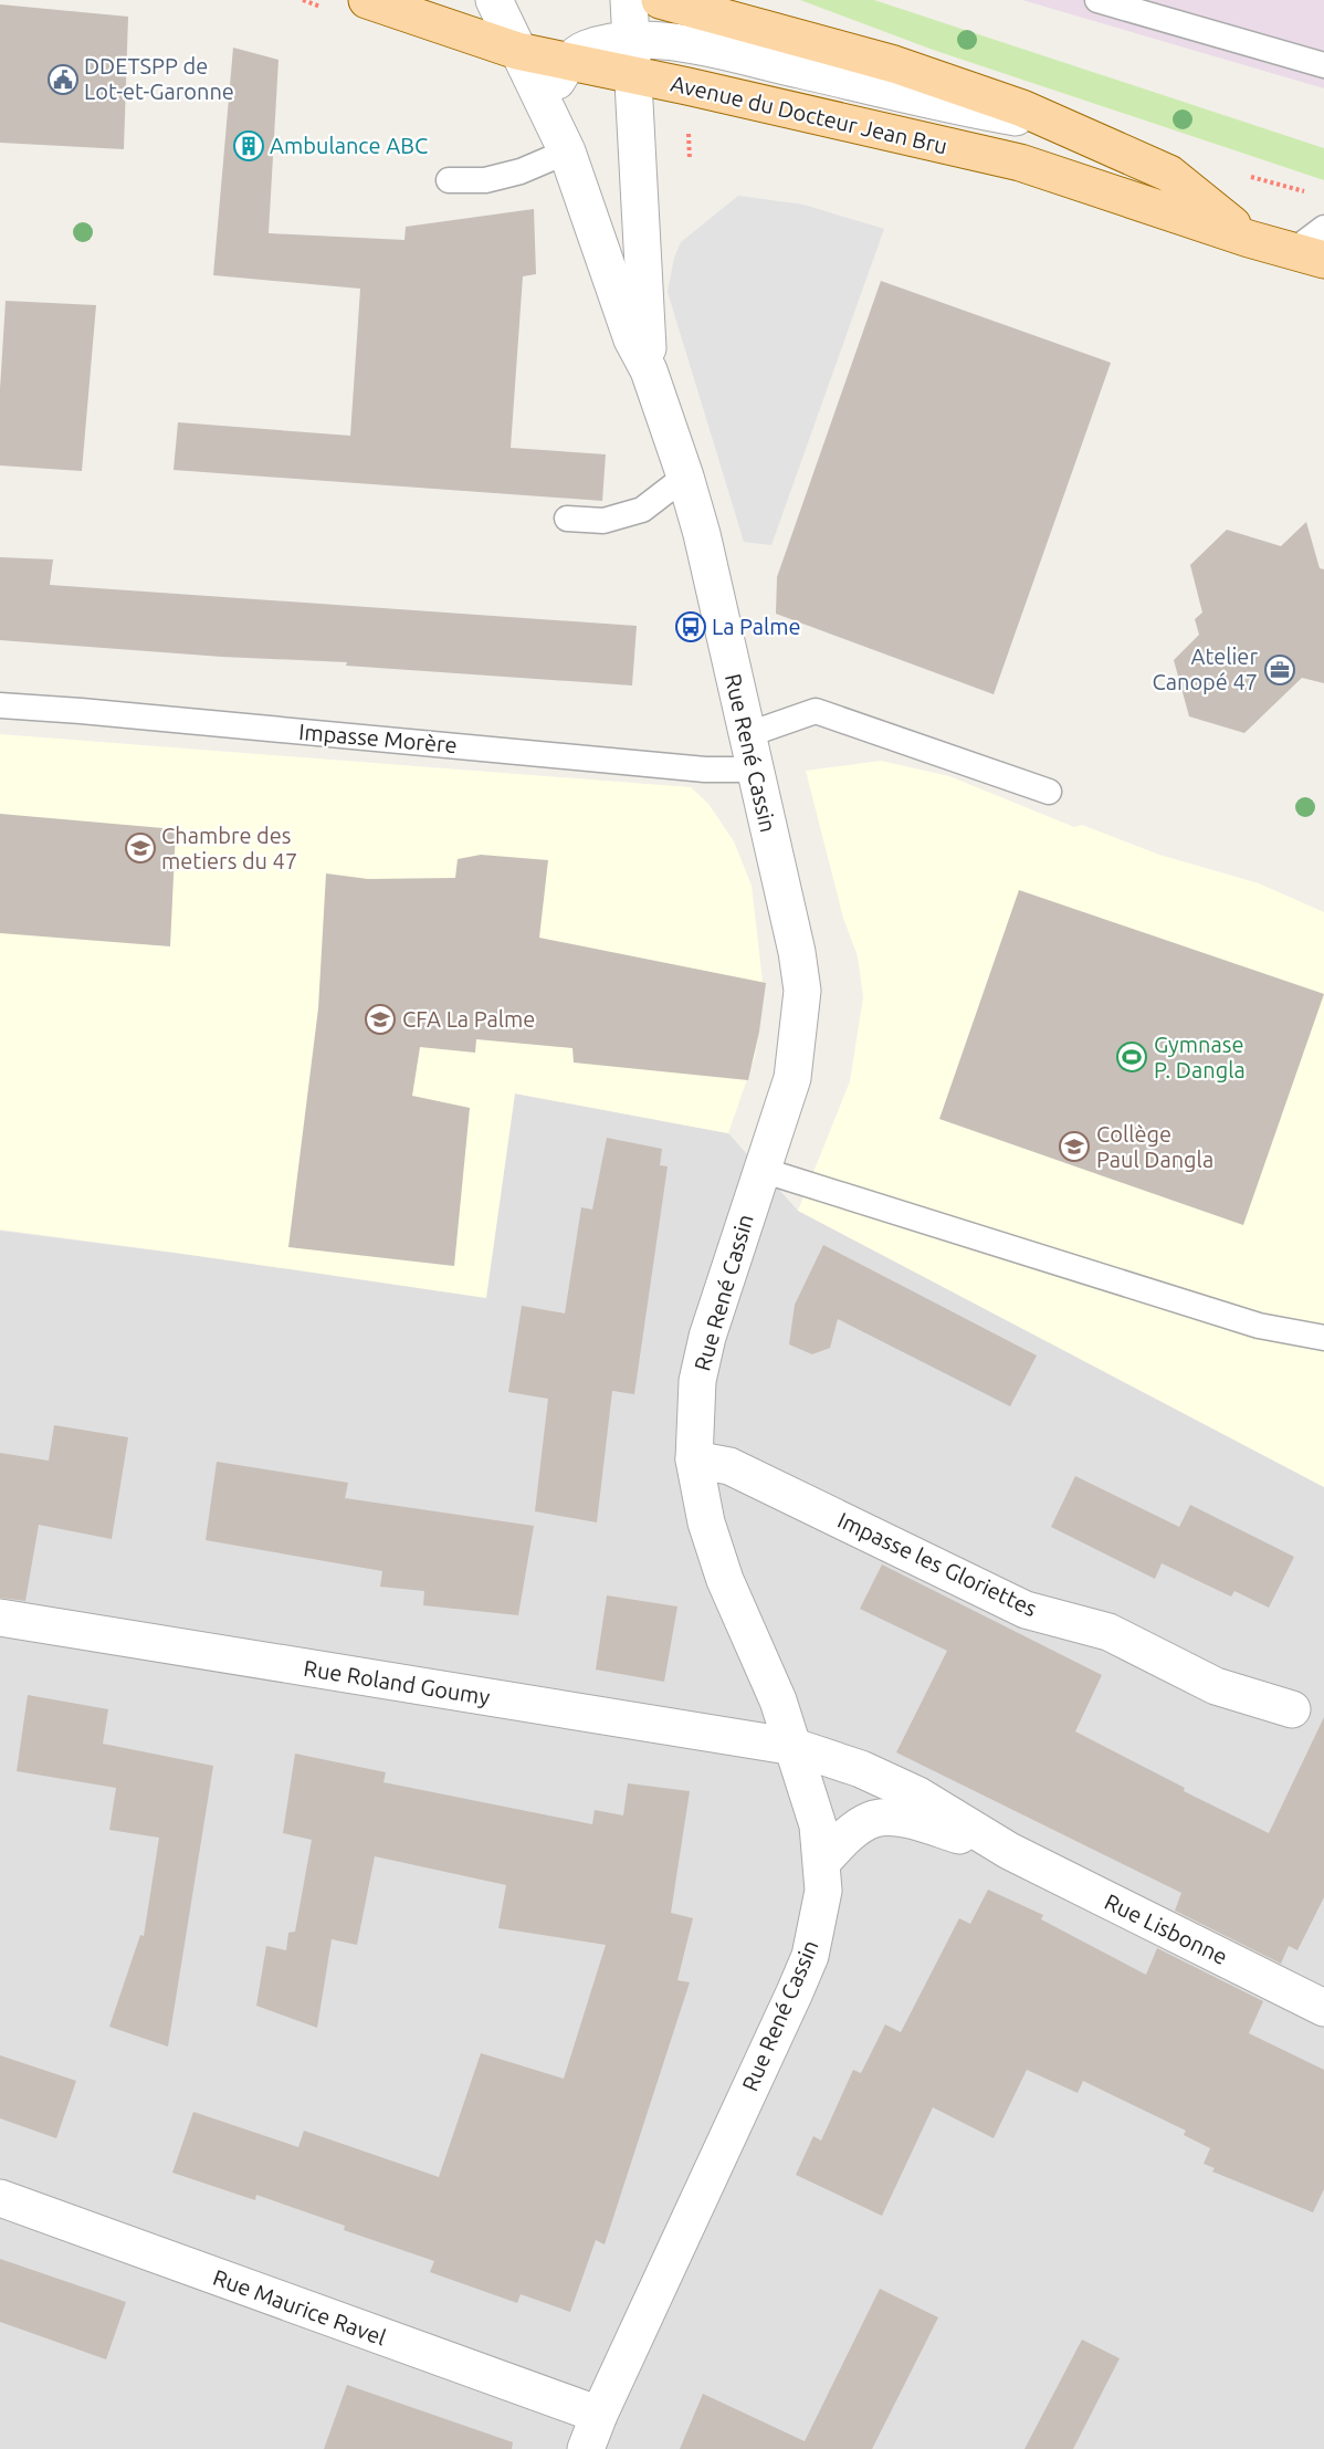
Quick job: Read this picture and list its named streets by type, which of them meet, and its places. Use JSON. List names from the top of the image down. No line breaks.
{"streets":{"main road":["Avenue du Docteur Jean Bru"],"street":["Rue René Cassin","Impasse les Gloriettes","Rue Roland Goumy","Rue Lisbonne","Rue Maurice Ravel"],"lane":["Impasse Morère"]},"crossings":[["Impasse Morère","Rue René Cassin"],["Rue René Cassin","Impasse les Gloriettes"],["Rue René Cassin","Rue Roland Goumy"],["Rue René Cassin","Rue Lisbonne"],["Rue René Cassin","Rue Maurice Ravel"],["Rue Roland Goumy","Rue Lisbonne"]],"places":{"public building":["DDETSPP de Lot-et-Garonne"],"building":["Ambulance ABC"],"bus stop":["La Palme"],"office":["Atelier Canopé 47"],"school or university":["Chambre des metiers du 47","CFA La Palme","Collège Paul Dangla"],"sports":["Gymnase P. Dangla"]}}
